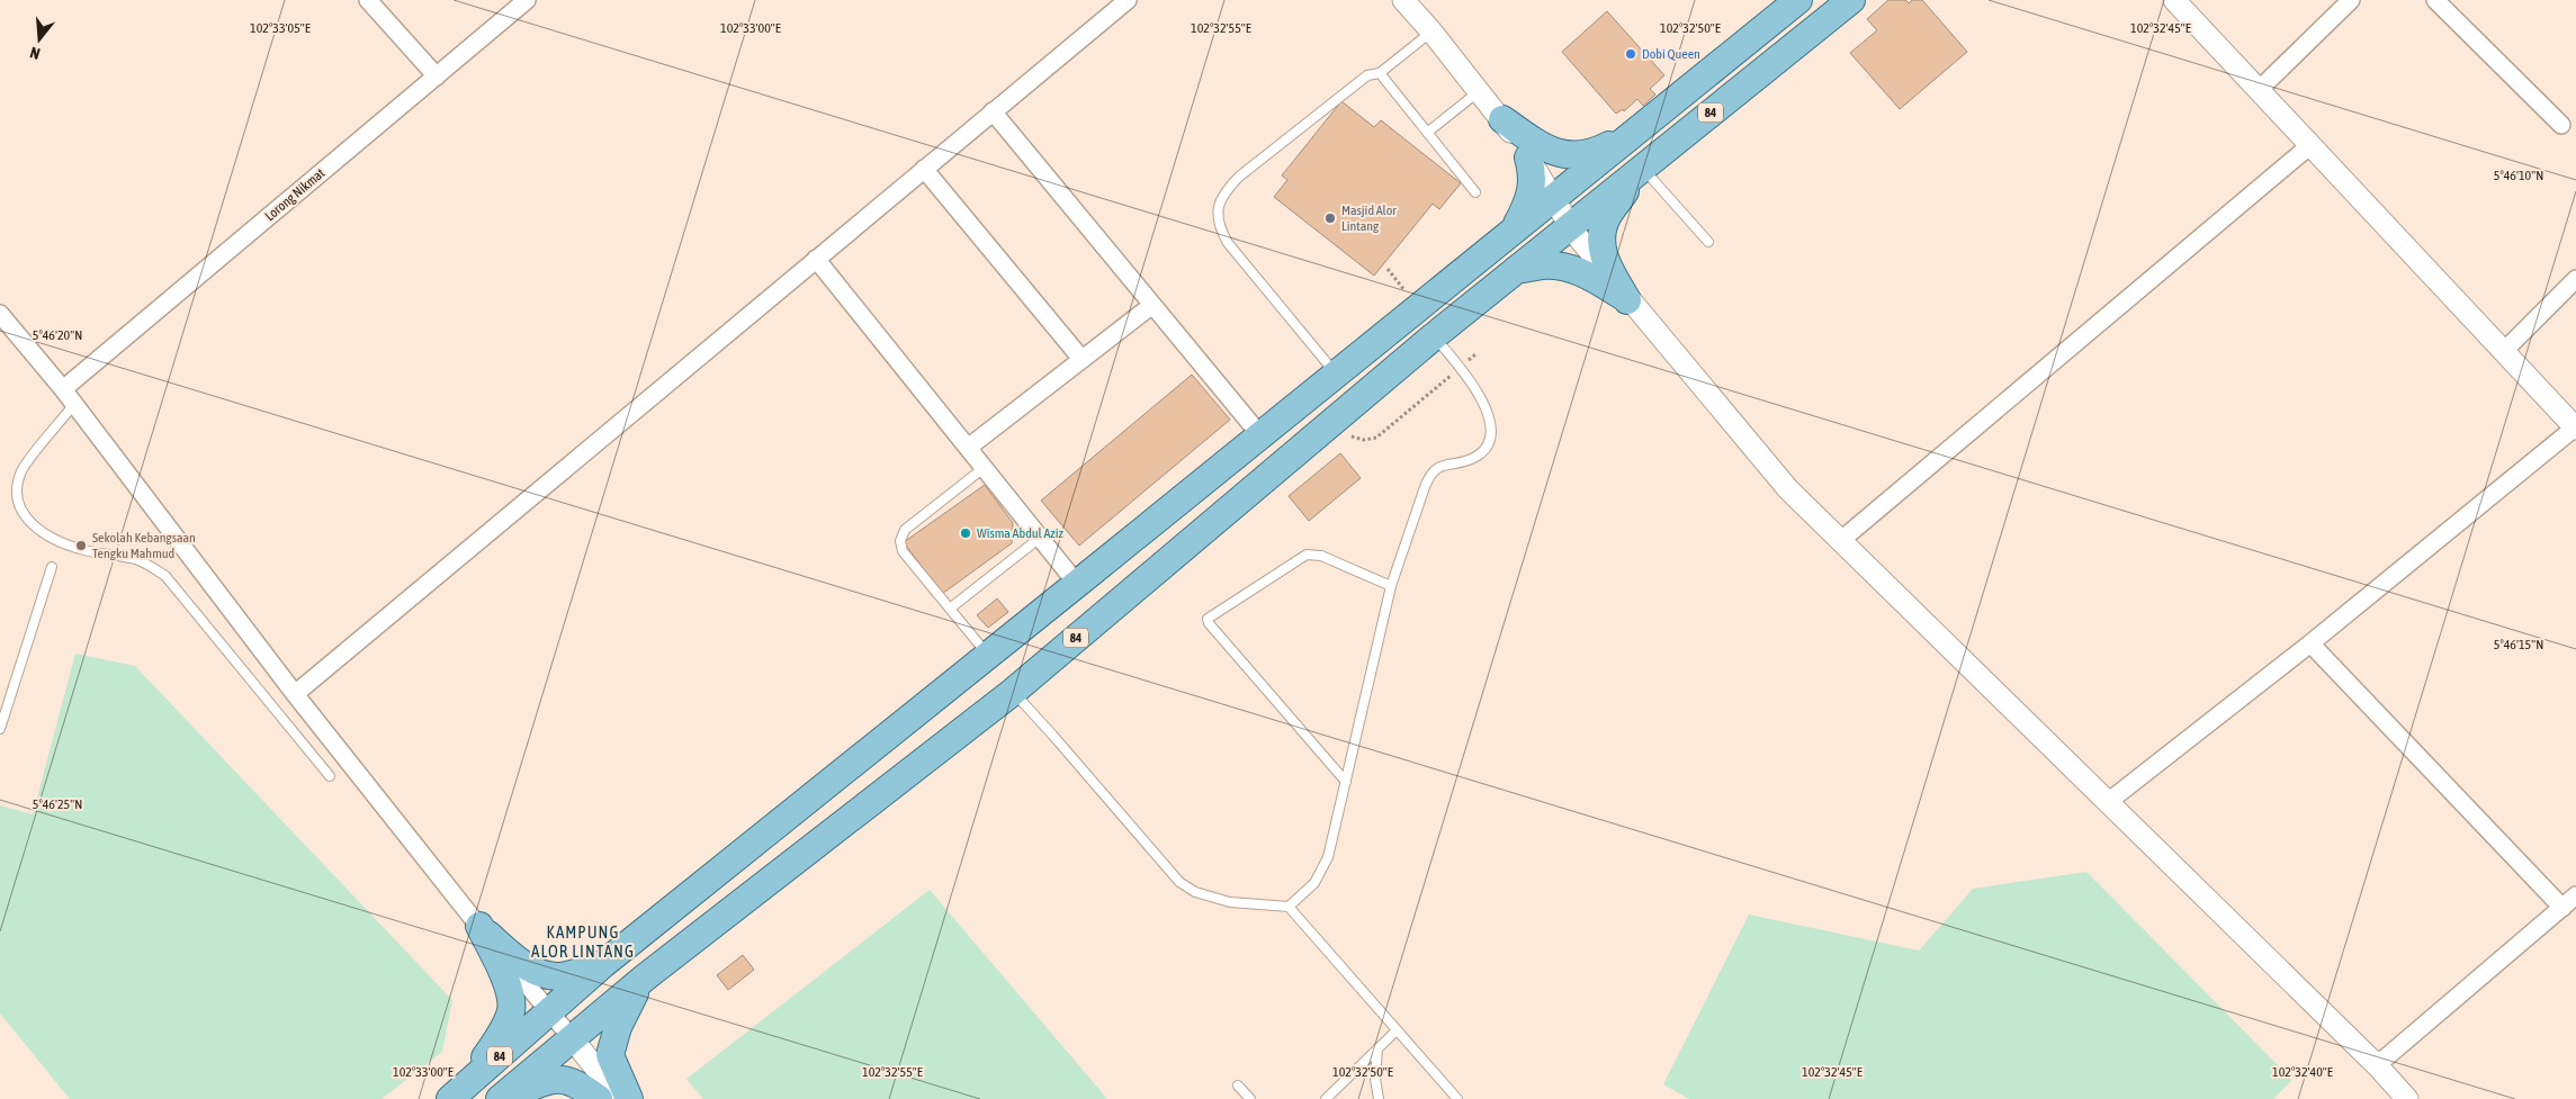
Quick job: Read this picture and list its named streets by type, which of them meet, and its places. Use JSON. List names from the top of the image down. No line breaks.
{"streets":{"main road":["84"],"street":["Lorong Nikmat"]},"districts":["KAMPUNG ALOR LINTANG"],"places":["Dobi Queen","Masjid Alor Lintang","Wisma Abdul Aziz","Sekolah Kebangsaan Tengku Mahmud"],"north":"bottom","coordinates":["102°33'05\"E","102°33'00\"E","102°32'55\"E","102°32'50\"E","102°32'45\"E","5°46'10\"N","5°46'20\"N","5°46'15\"N","5°46'25\"N","102°32'40\"E"]}
